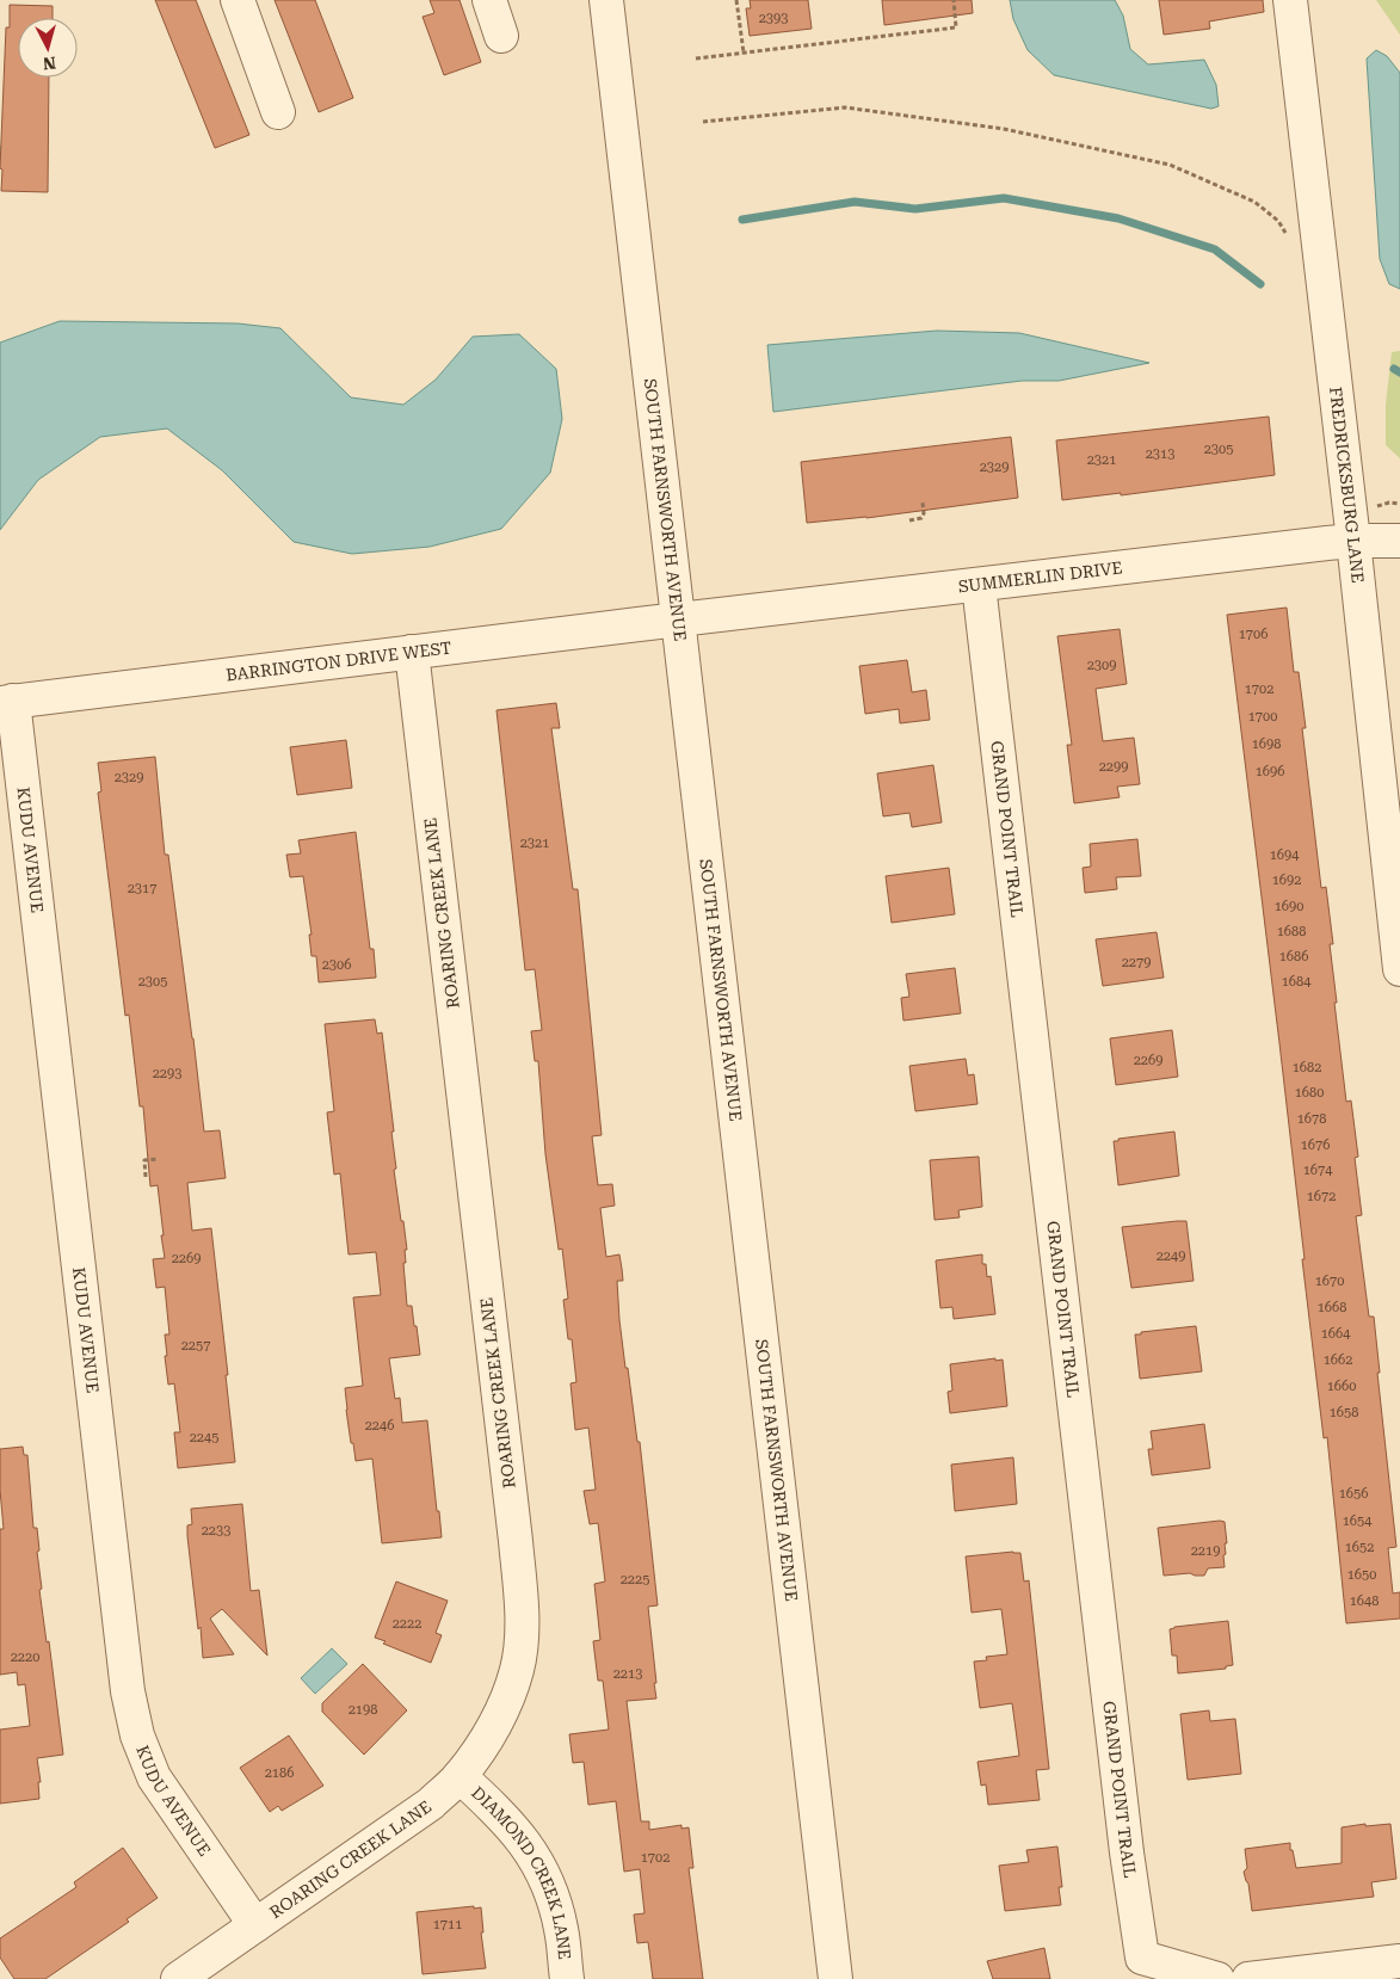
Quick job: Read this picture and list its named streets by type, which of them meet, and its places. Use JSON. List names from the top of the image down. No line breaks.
{"streets":{"street":["FREDRICKSBURG LANE","SOUTH FARNSWORTH AVENUE","SUMMERLIN DRIVE","BARRINGTON DRIVE WEST","GRAND POINT TRAIL","KUDU AVENUE","ROARING CREEK LANE","DIAMOND CREEK LANE"]},"crossings":[["FREDRICKSBURG LANE","SUMMERLIN DRIVE"],["SOUTH FARNSWORTH AVENUE","SUMMERLIN DRIVE"],["SOUTH FARNSWORTH AVENUE","BARRINGTON DRIVE WEST"],["SUMMERLIN DRIVE","BARRINGTON DRIVE WEST"],["SUMMERLIN DRIVE","GRAND POINT TRAIL"],["BARRINGTON DRIVE WEST","KUDU AVENUE"],["BARRINGTON DRIVE WEST","ROARING CREEK LANE"],["KUDU AVENUE","ROARING CREEK LANE"],["ROARING CREEK LANE","DIAMOND CREEK LANE"]],"house_numbers":["2393","2305","2313","2321","2329","1706","2309","1702","1700","1698","2299","1696","2329","2321","1694","1692","2317","1690","1688","1686","2279","2306","2305","1684","2269","1682","2293","1680","1678","1676","1674","1672","2249","2269","1670","1668","1664","2257","1662","1660","1658","2246","2245","1656","1654","2233","1652","2219","1650","2225","1648","2222","2220","2213","2198","2186","1702","1711"],"north":"bottom"}
